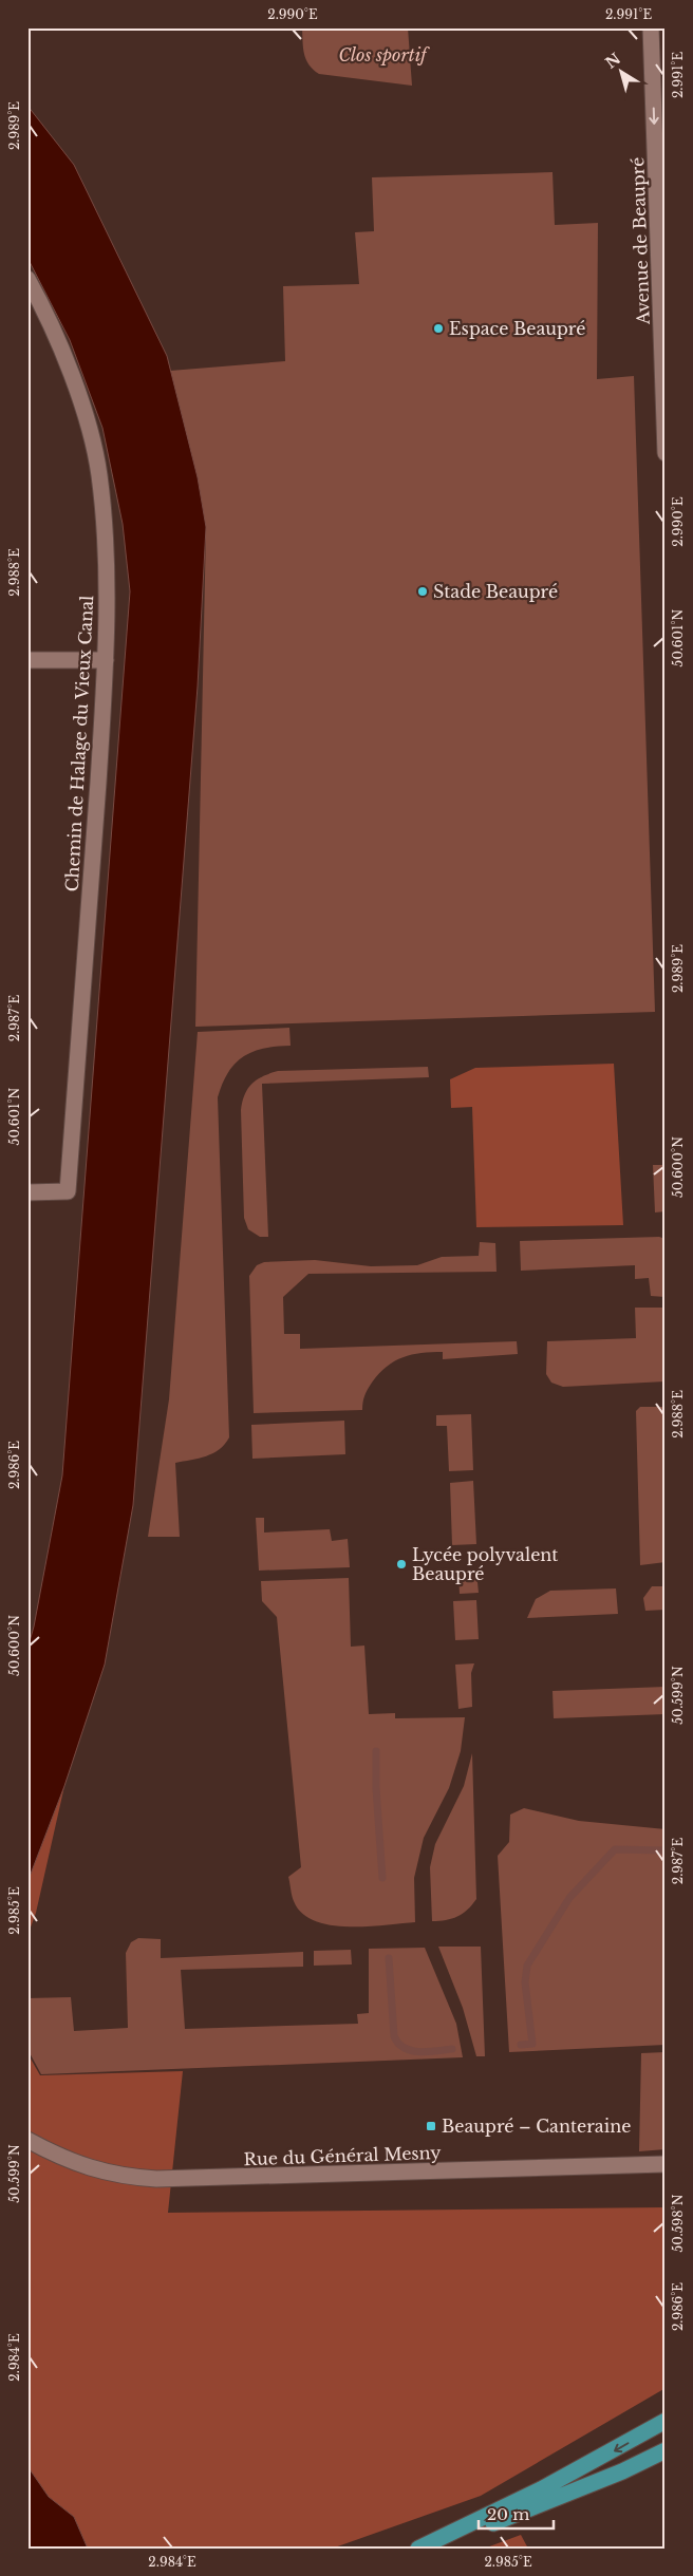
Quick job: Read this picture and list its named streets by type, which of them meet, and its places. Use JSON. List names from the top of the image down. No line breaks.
{"streets":{"street":["Avenue de Beaupré","Chemin de Halage du Vieux Canal","Rue du Général Mesny"]},"one_way":["Avenue de Beaupré"],"parks":["Clos sportif"],"places":{"other":["Espace Beaupré","Stade Beaupré","Lycée polyvalent Beaupré"],"transit":["Beaupré – Canteraine"]},"scale_bar":"20 m","north":"top left","coordinates":["2.990°E","2.991°E","2.989°E","2.988°E","50.601°N","2.987°E","50.600°N","2.986°E","50.599°N","2.985°E","50.598°N","2.984°E"]}
